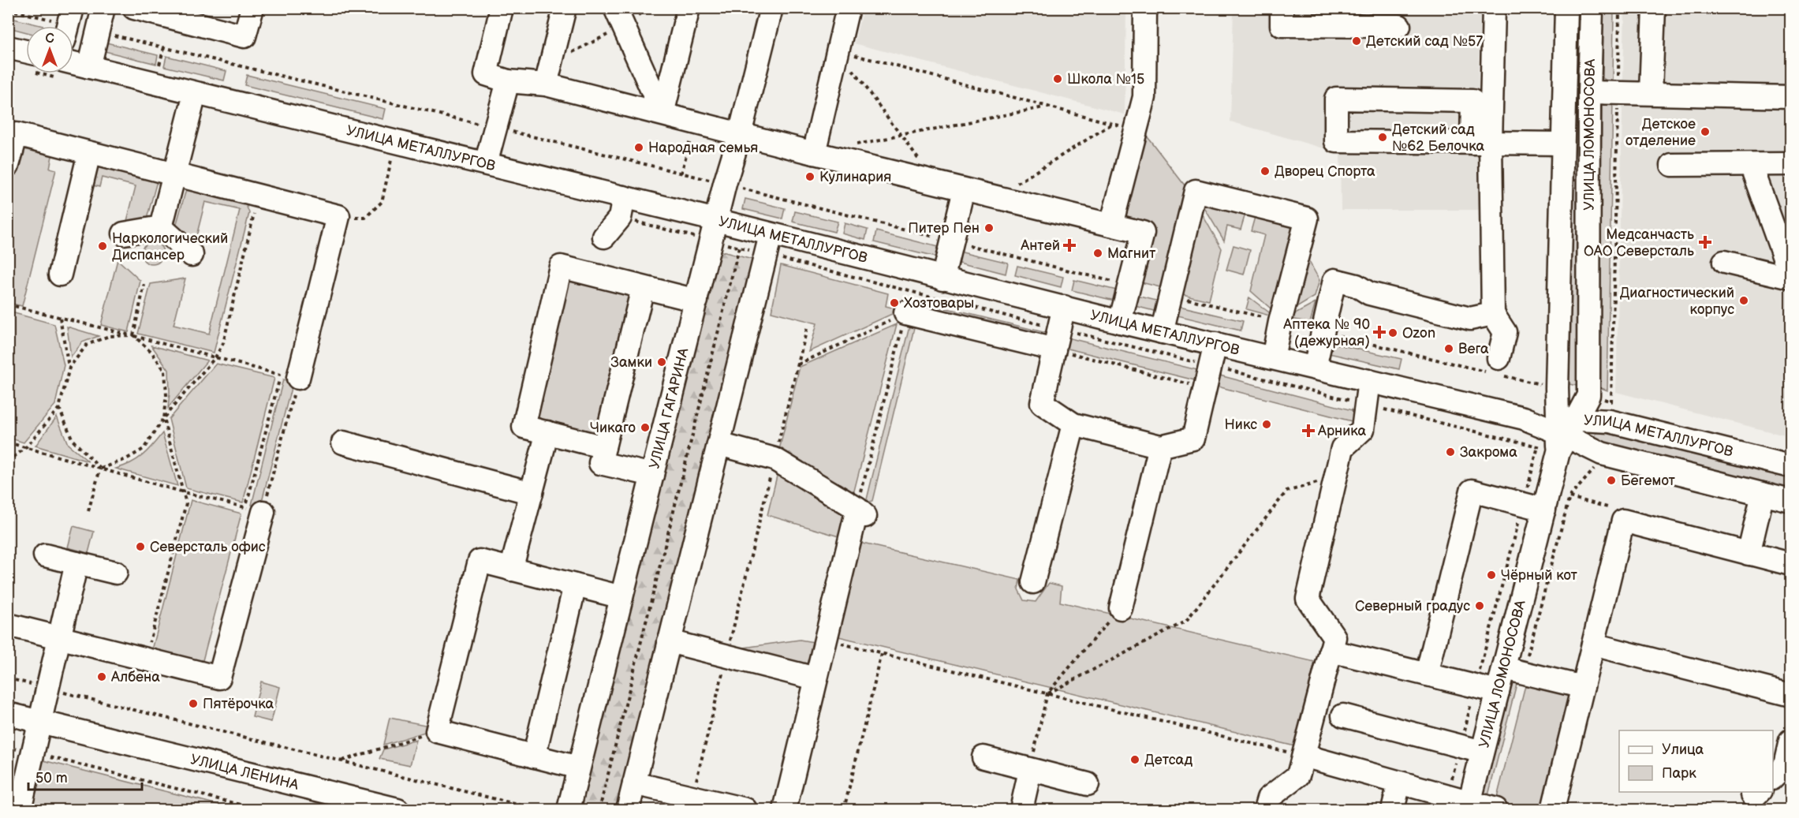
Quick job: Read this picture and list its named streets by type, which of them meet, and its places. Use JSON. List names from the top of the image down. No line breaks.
{"streets":{"street":["УЛИЦА ЛОМОНОСОВА","УЛИЦА МЕТАЛЛУРГОВ","УЛИЦА ГАГАРИНА","УЛИЦА ЛЕНИНА"]},"crossings":[["УЛИЦА ЛОМОНОСОВА","УЛИЦА МЕТАЛЛУРГОВ"],["УЛИЦА МЕТАЛЛУРГОВ","УЛИЦА ГАГАРИНА"]],"places":{"other":["Детский сад №57","Школа №15","Детское отделение","Детский сад №62 Белочка","Народная семья","Дворец Спорта","Кулинария","Питер Пен","Наркологический Диспансер","Магнит","Диагностический корпус","Хозтовары","Ozon","Вега","Замки","Никс","Чикаго","Закрома","Бегемот","Северсталь офис","Чёрный кот","Северный градус","Албена","Пятёрочка","Детсад"],"health":["Медсанчасть ОАО Северсталь","Антей","Аптека № 90 (дежурная)","Арника"]},"legend":["Улица","Парк"],"scale_bar":"50 m","north":"top"}
